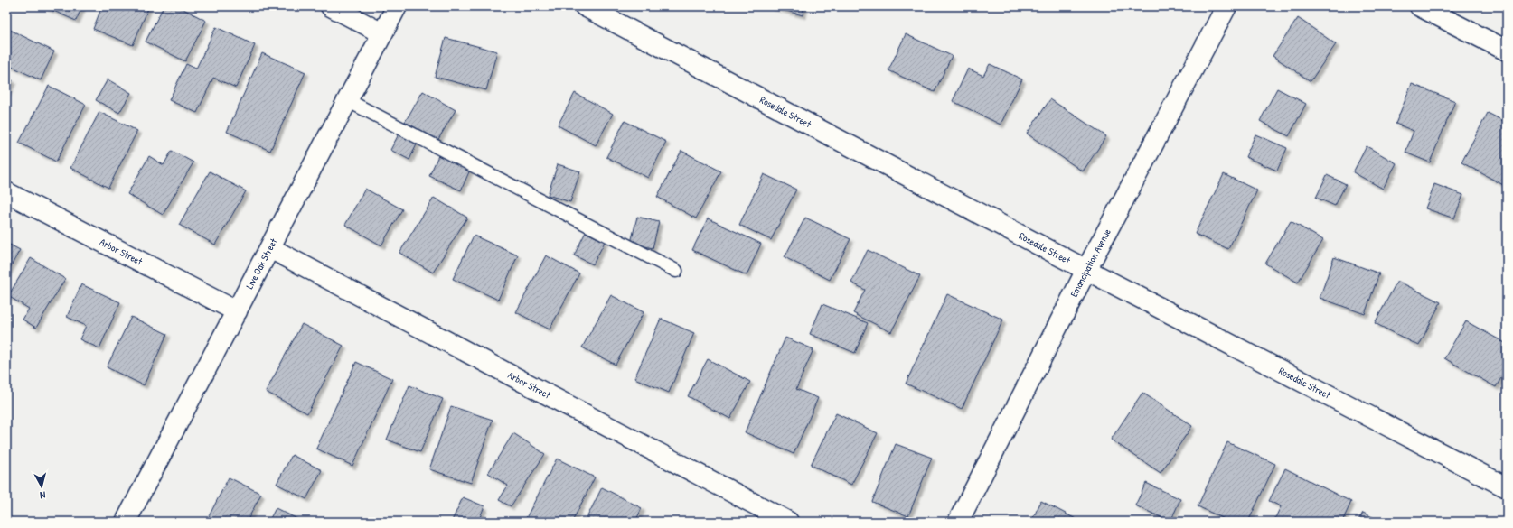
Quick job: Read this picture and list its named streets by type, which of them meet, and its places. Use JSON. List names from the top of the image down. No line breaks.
{"streets":{"street":["Rosedale Street","Arbor Street","Emancipation Avenue","Live Oak Street"]},"crossings":[["Rosedale Street","Emancipation Avenue"],["Arbor Street","Live Oak Street"]],"north":"bottom"}
